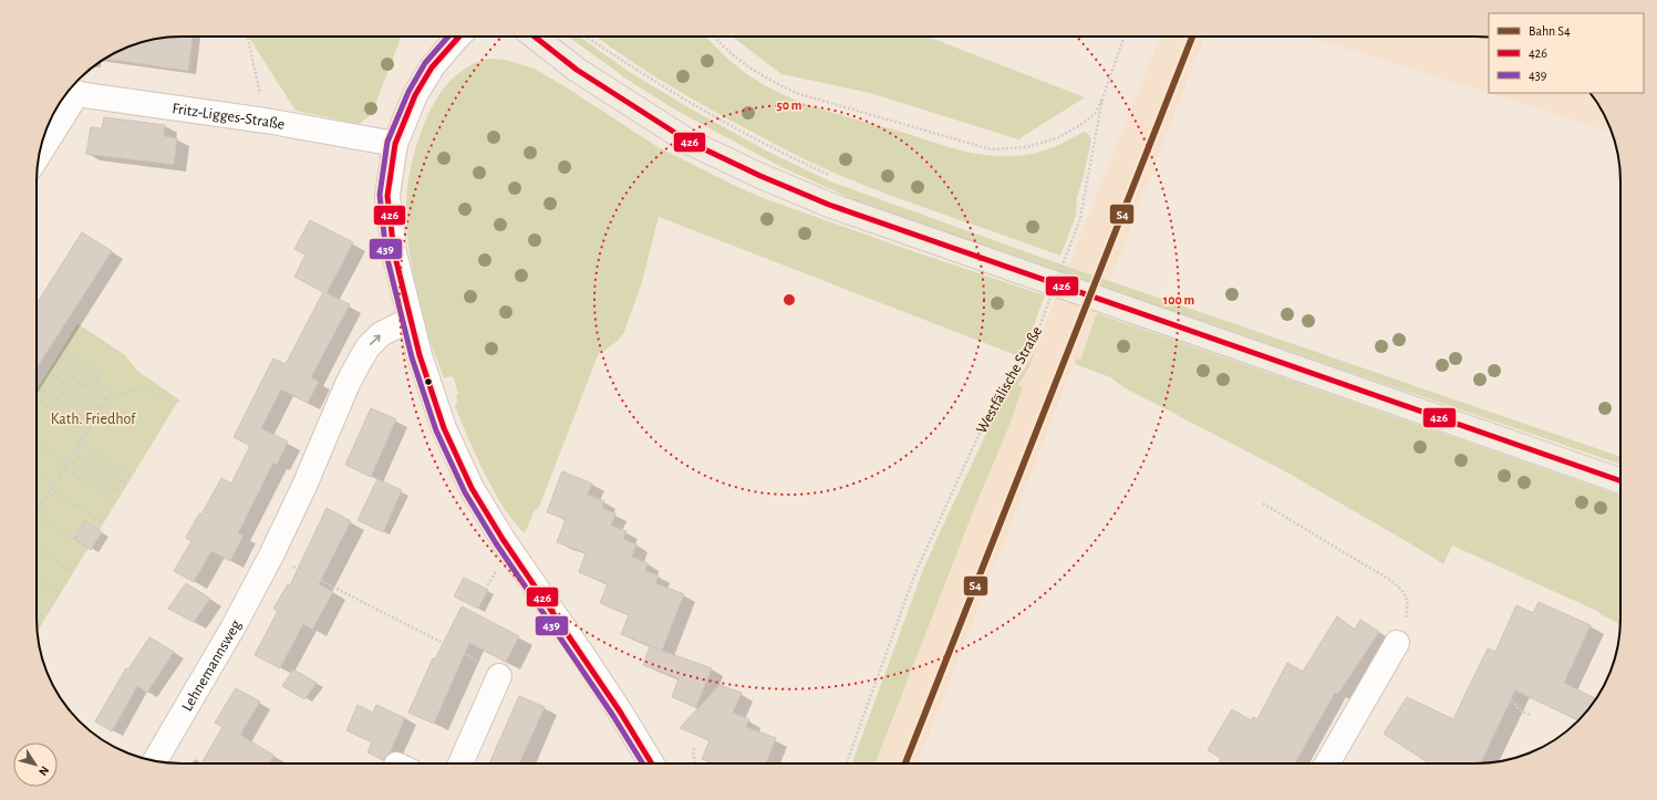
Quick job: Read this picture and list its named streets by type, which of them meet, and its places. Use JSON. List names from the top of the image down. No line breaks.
{"streets":{"street":["Fritz-Ligges-Straße","Lehnemannsweg"],"path":["Westfälische Straße"]},"one_way":["Lehnemannsweg"],"parks":["Kath. Friedhof"],"lines":["rail line S4","transit line 426","transit line 439"],"legend":["Bahn S4","426","439"],"north":"bottom right","rings":["50 m","100 m"]}
